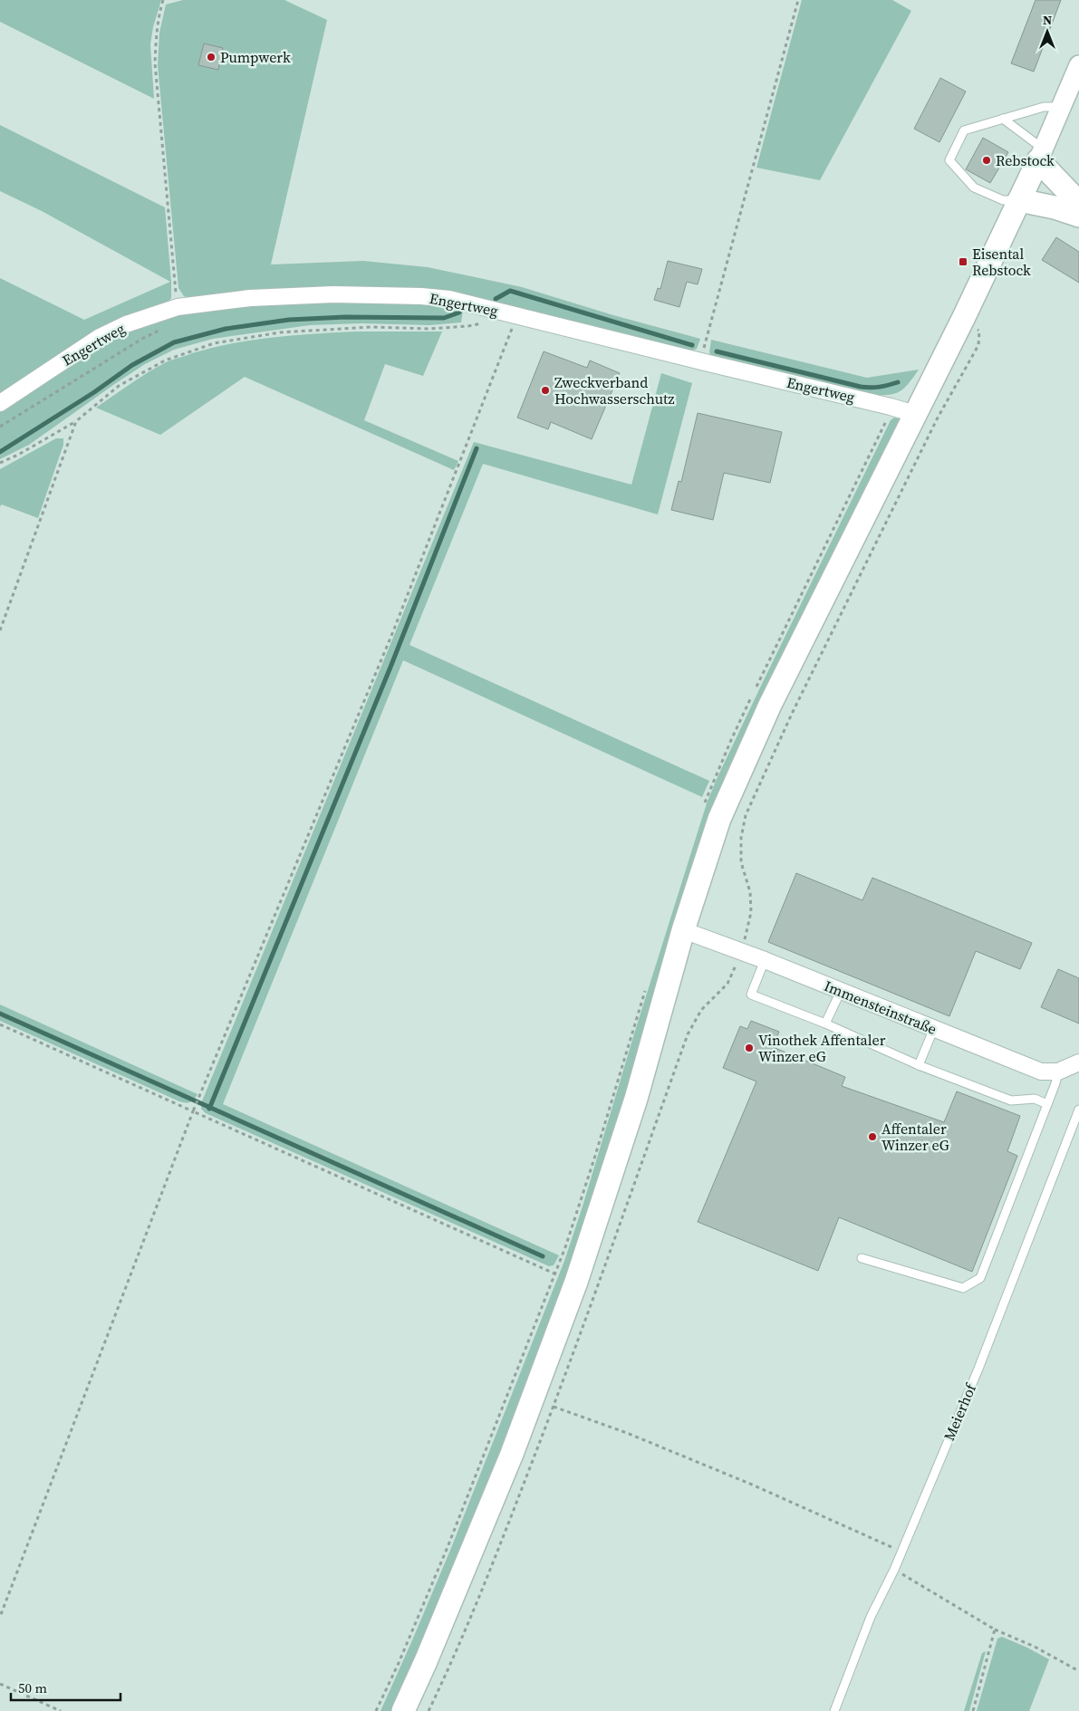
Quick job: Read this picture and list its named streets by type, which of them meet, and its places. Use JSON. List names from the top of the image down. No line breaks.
{"streets":{"street":["Engertweg","Immensteinstraße"],"lane":["Meierhof"]},"places":{"other":["Pumpwerk","Rebstock","Zweckverband Hochwasserschutz","Vinothek Affentaler Winzer eG","Affentaler Winzer eG"],"transit":["Eisental Rebstock"]},"scale_bar":"50 m","north":"top"}
